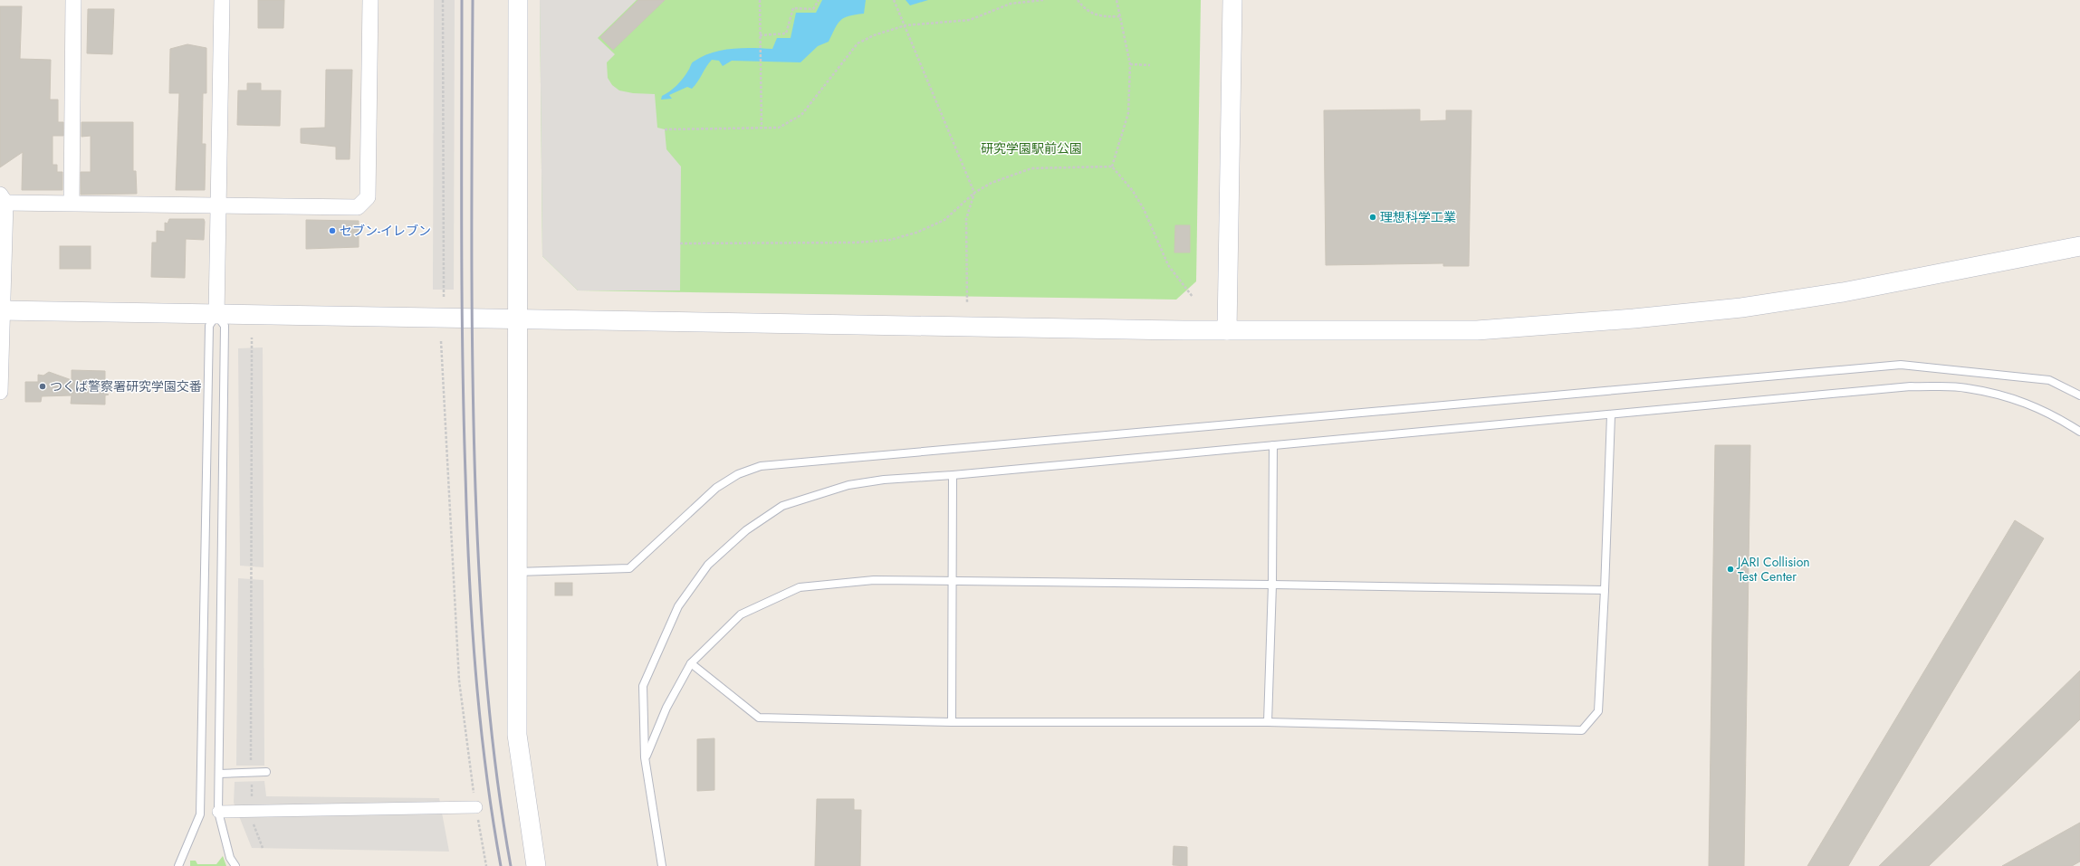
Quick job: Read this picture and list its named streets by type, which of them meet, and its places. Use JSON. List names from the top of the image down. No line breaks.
{"parks":["研究学園駅前公園"],"places":["理想科学工業","セブン-イレブン","つくば警察署研究学園交番","JARI Collision Test Center"]}
